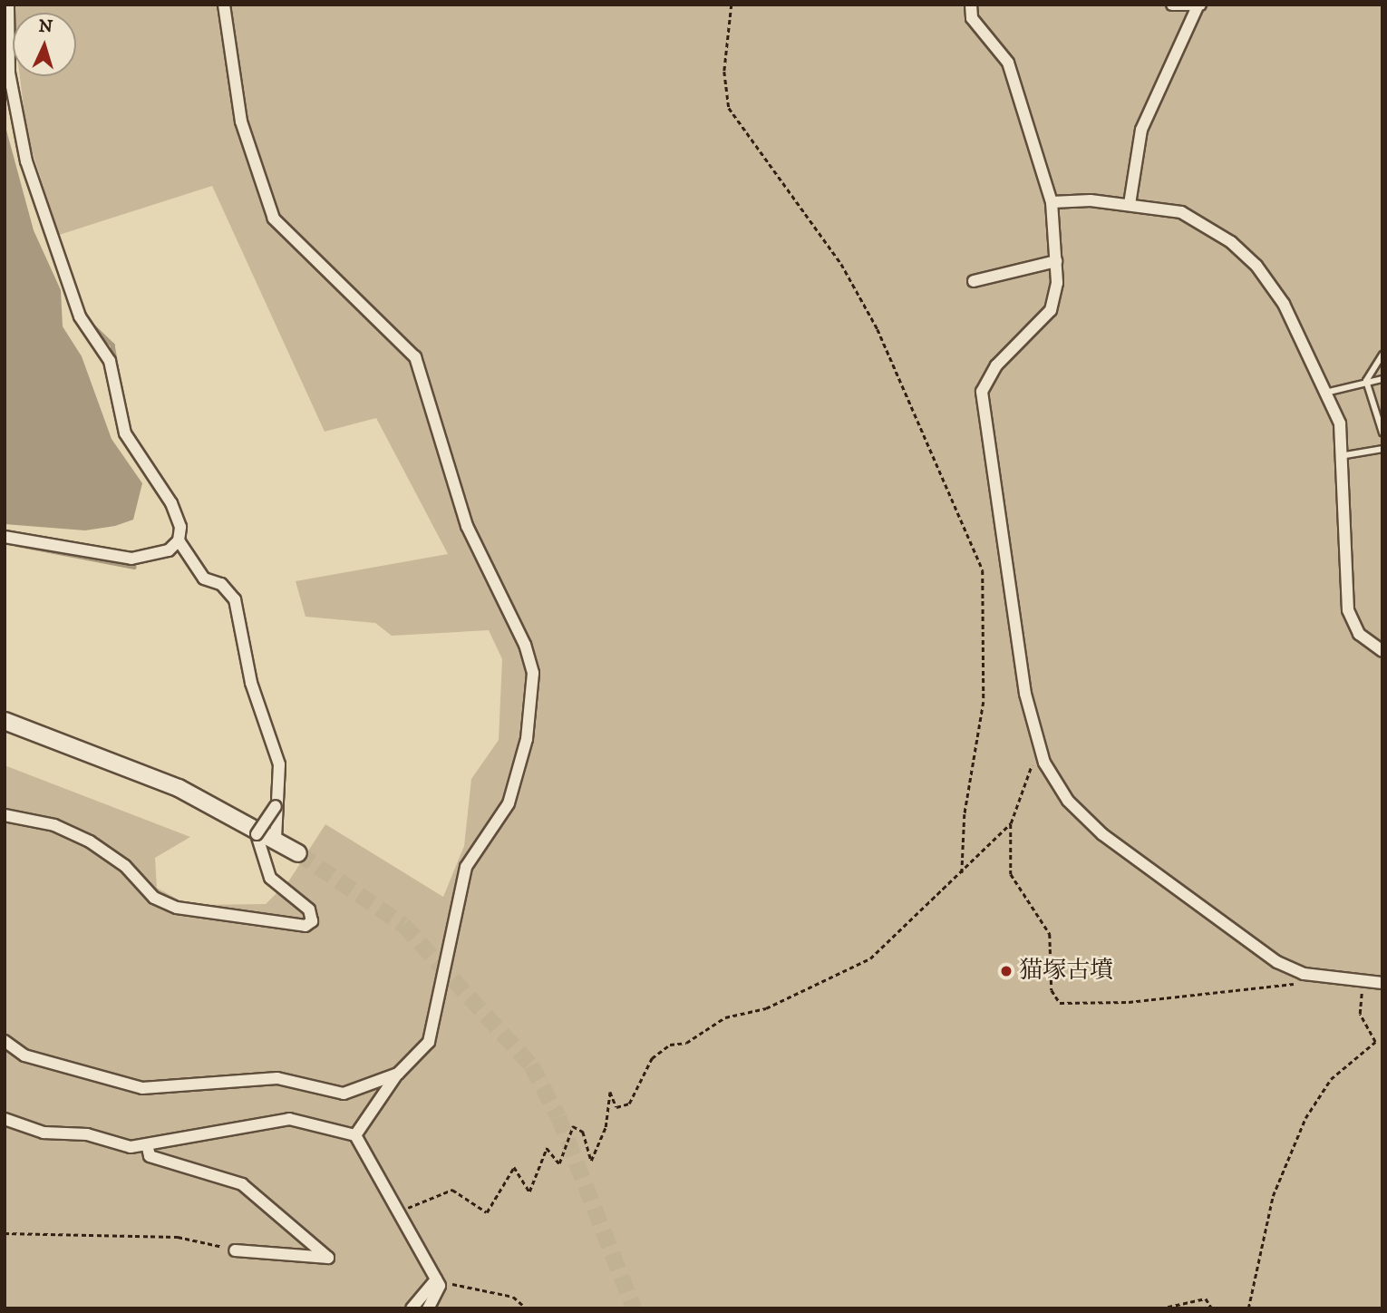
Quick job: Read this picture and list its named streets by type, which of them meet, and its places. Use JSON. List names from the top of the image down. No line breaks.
{"places":["猫塚古墳"],"north":"top"}
